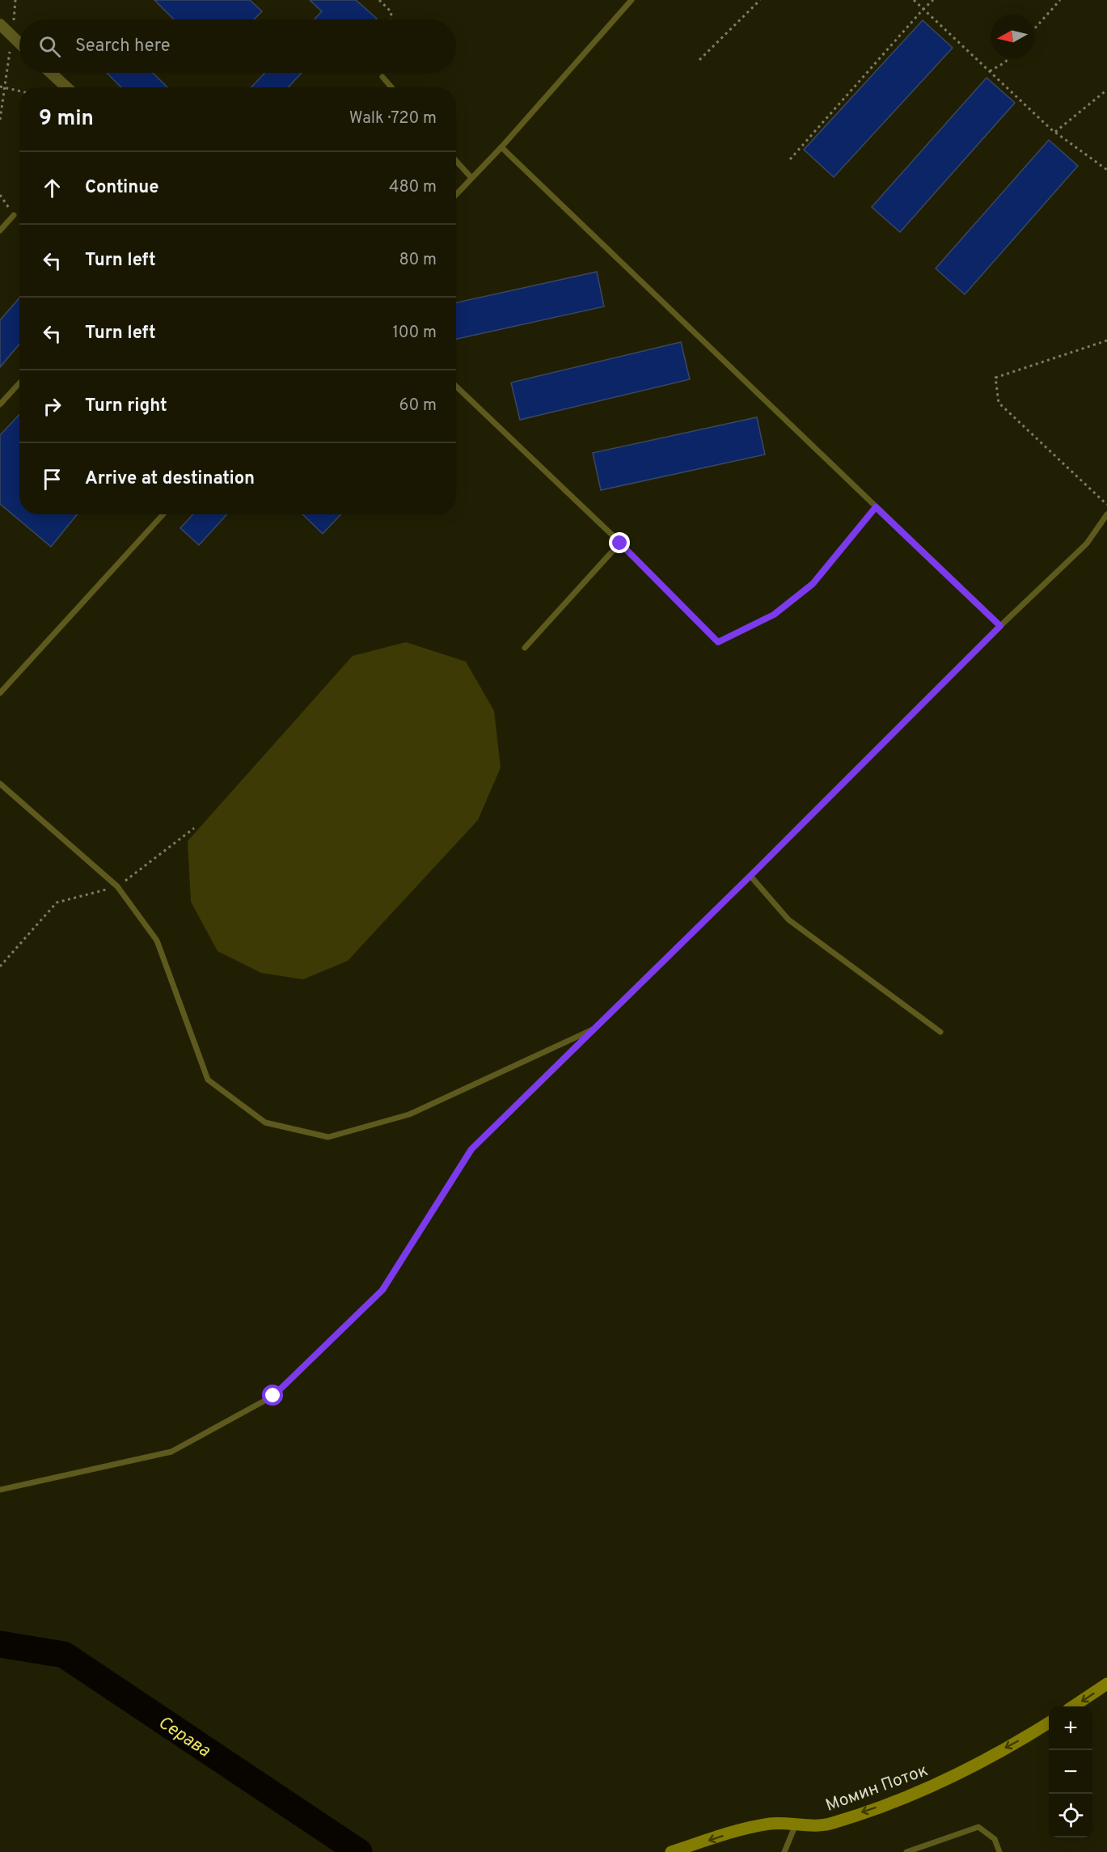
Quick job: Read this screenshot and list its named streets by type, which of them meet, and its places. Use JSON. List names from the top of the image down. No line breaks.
{"streets":{"street":["Момин Поток"]},"one_way":["Момин Поток"],"water":["Серава"],"north":"left","page":{"search":"Search here","heading":["9 min","Walk · 720 m"],"list":[["Continue","480 m"],["Turn left","80 m"],["Turn left","100 m"],["Turn right","60 m"],"Arrive at destination"],"map_buttons":["+","−"]}}
